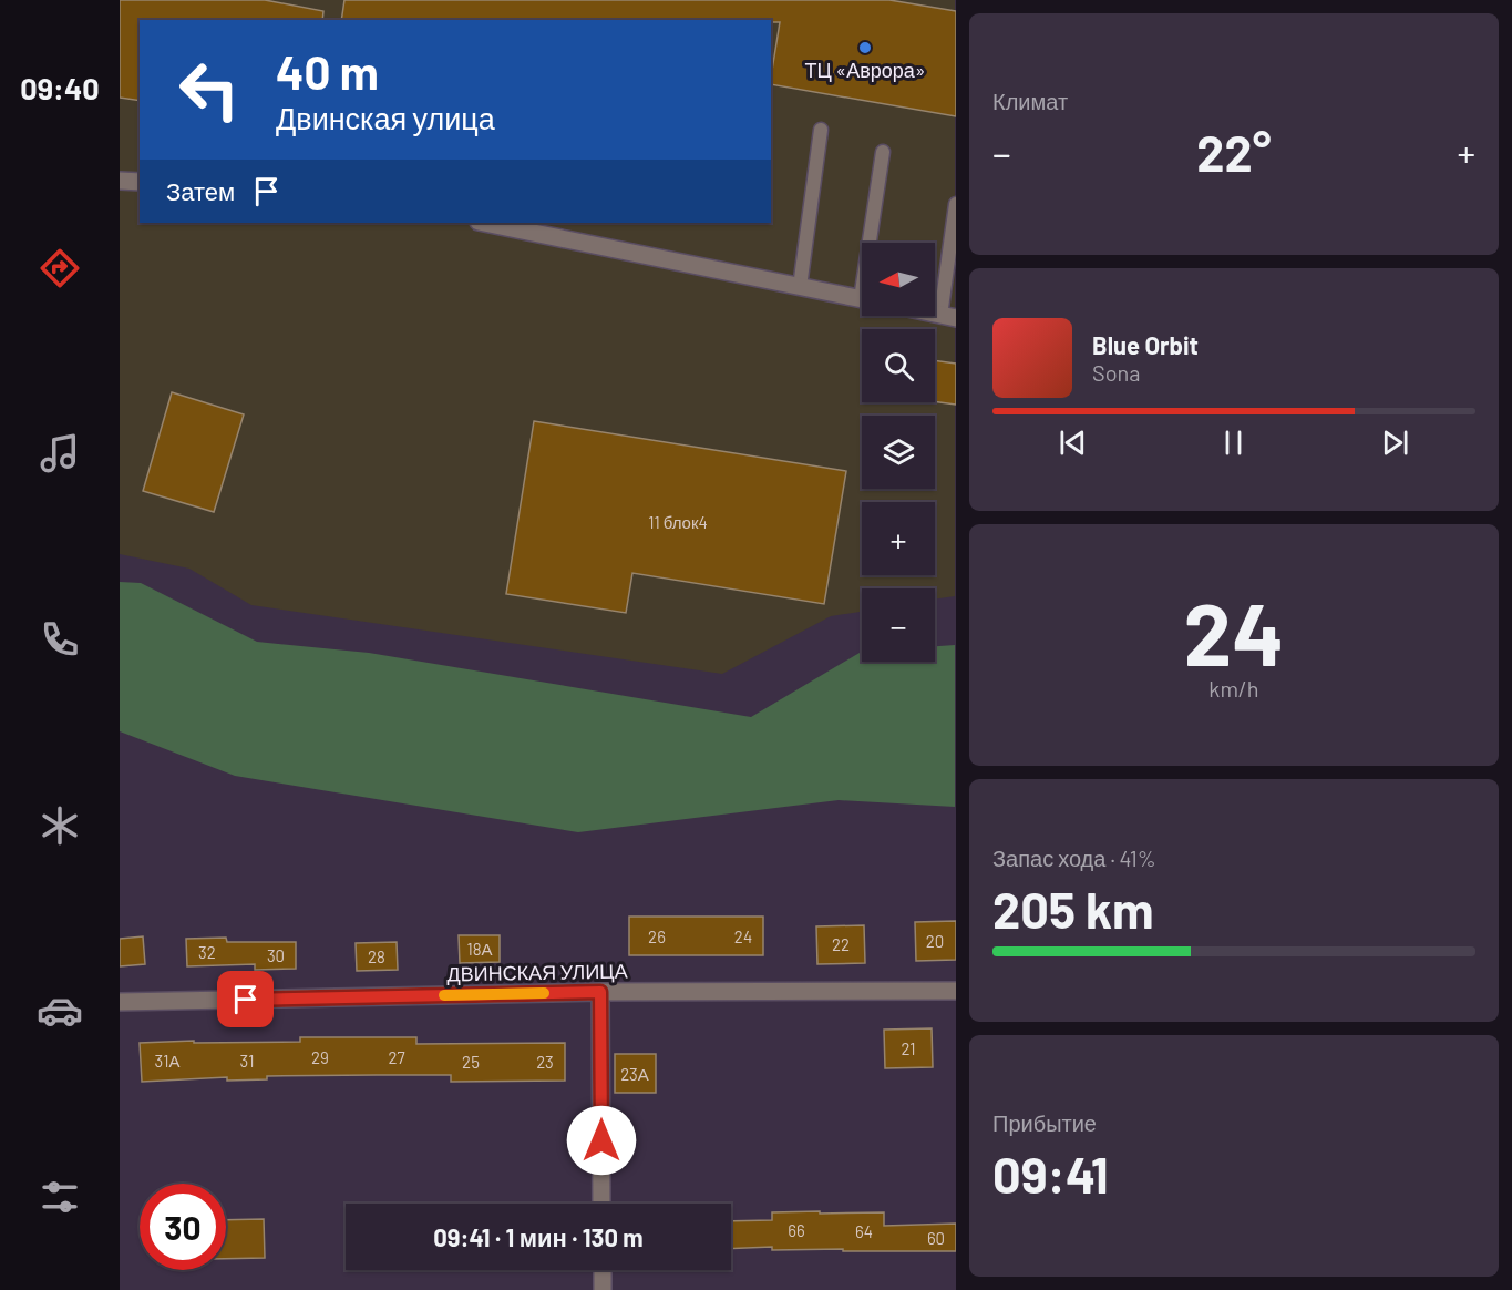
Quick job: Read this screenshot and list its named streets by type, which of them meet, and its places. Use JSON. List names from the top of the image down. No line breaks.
{"streets":{"street":["ДВИНСКАЯ УЛИЦА"]},"places":["ТЦ «Аврора»"],"house_numbers":["11 блок4","26","24","20","22","18А","32","30","28","21","29","27","31А","31","25","23","23А","66","64","60"],"north":"left","page":{"tabs":"09:40","tile":["Климат",["24","km/h"],["Запас хода · 41%","205 km"],["Прибытие","09:41"]],"turn":["40 m","Двинская улица"],"heat":["−","22°","+"],"then":"Затем","map_buttons":["+","−"],"song":["Blue Orbit","Sona"],"limit":"30","trip":"09:41 · 1 мин · 130 m"}}
